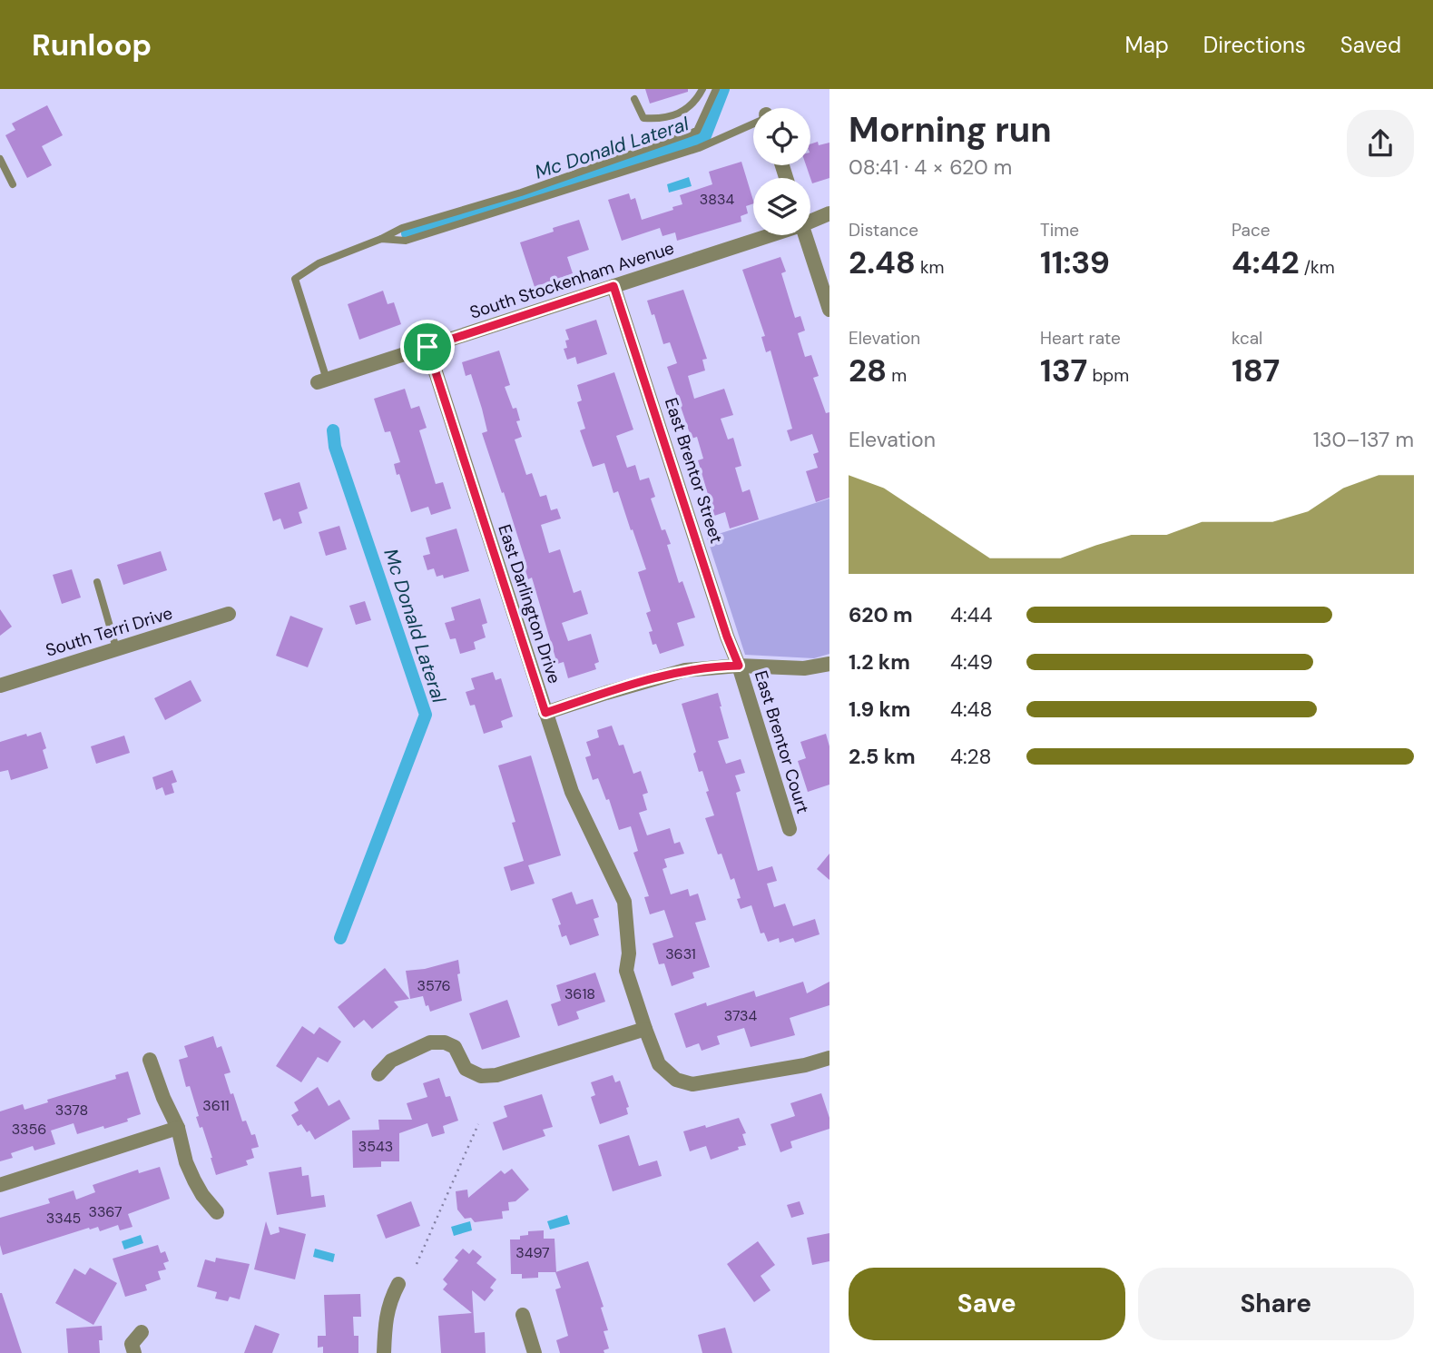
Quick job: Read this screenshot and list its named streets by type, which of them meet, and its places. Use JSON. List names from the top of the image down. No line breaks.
{"streets":{"street":["South Stockenham Avenue","East Brentor Street","East Darlington Drive","South Terri Drive","East Brentor Court"]},"crossings":[["South Stockenham Avenue","East Brentor Street"],["South Stockenham Avenue","East Darlington Drive"],["East Brentor Street","East Brentor Court"]],"water":["Mc Donald Lateral"],"house_numbers":["3834","3631","3576","3618","3734","3611","3378","3356","3543","3367","3345","3497"],"page":{"header":"Runloop","nav":["Map","Directions","Saved"],"heading":["Morning run","08:41 · 4 × 620 m"],"stats":[["Distance","2.48 km"],["Time","11:39"],["Pace","4:42 /km"],["Elevation","28 m"],["Heart rate","137 bpm"],["kcal","187"]],"chart":["Elevation","130–137 m"],"list":[{"name":"620 m","note":"4:44"},{"name":"1.2 km","note":"4:49"},{"name":"1.9 km","note":"4:48"},{"name":"2.5 km","note":"4:28"}],"buttons":["Save","Share"]}}
